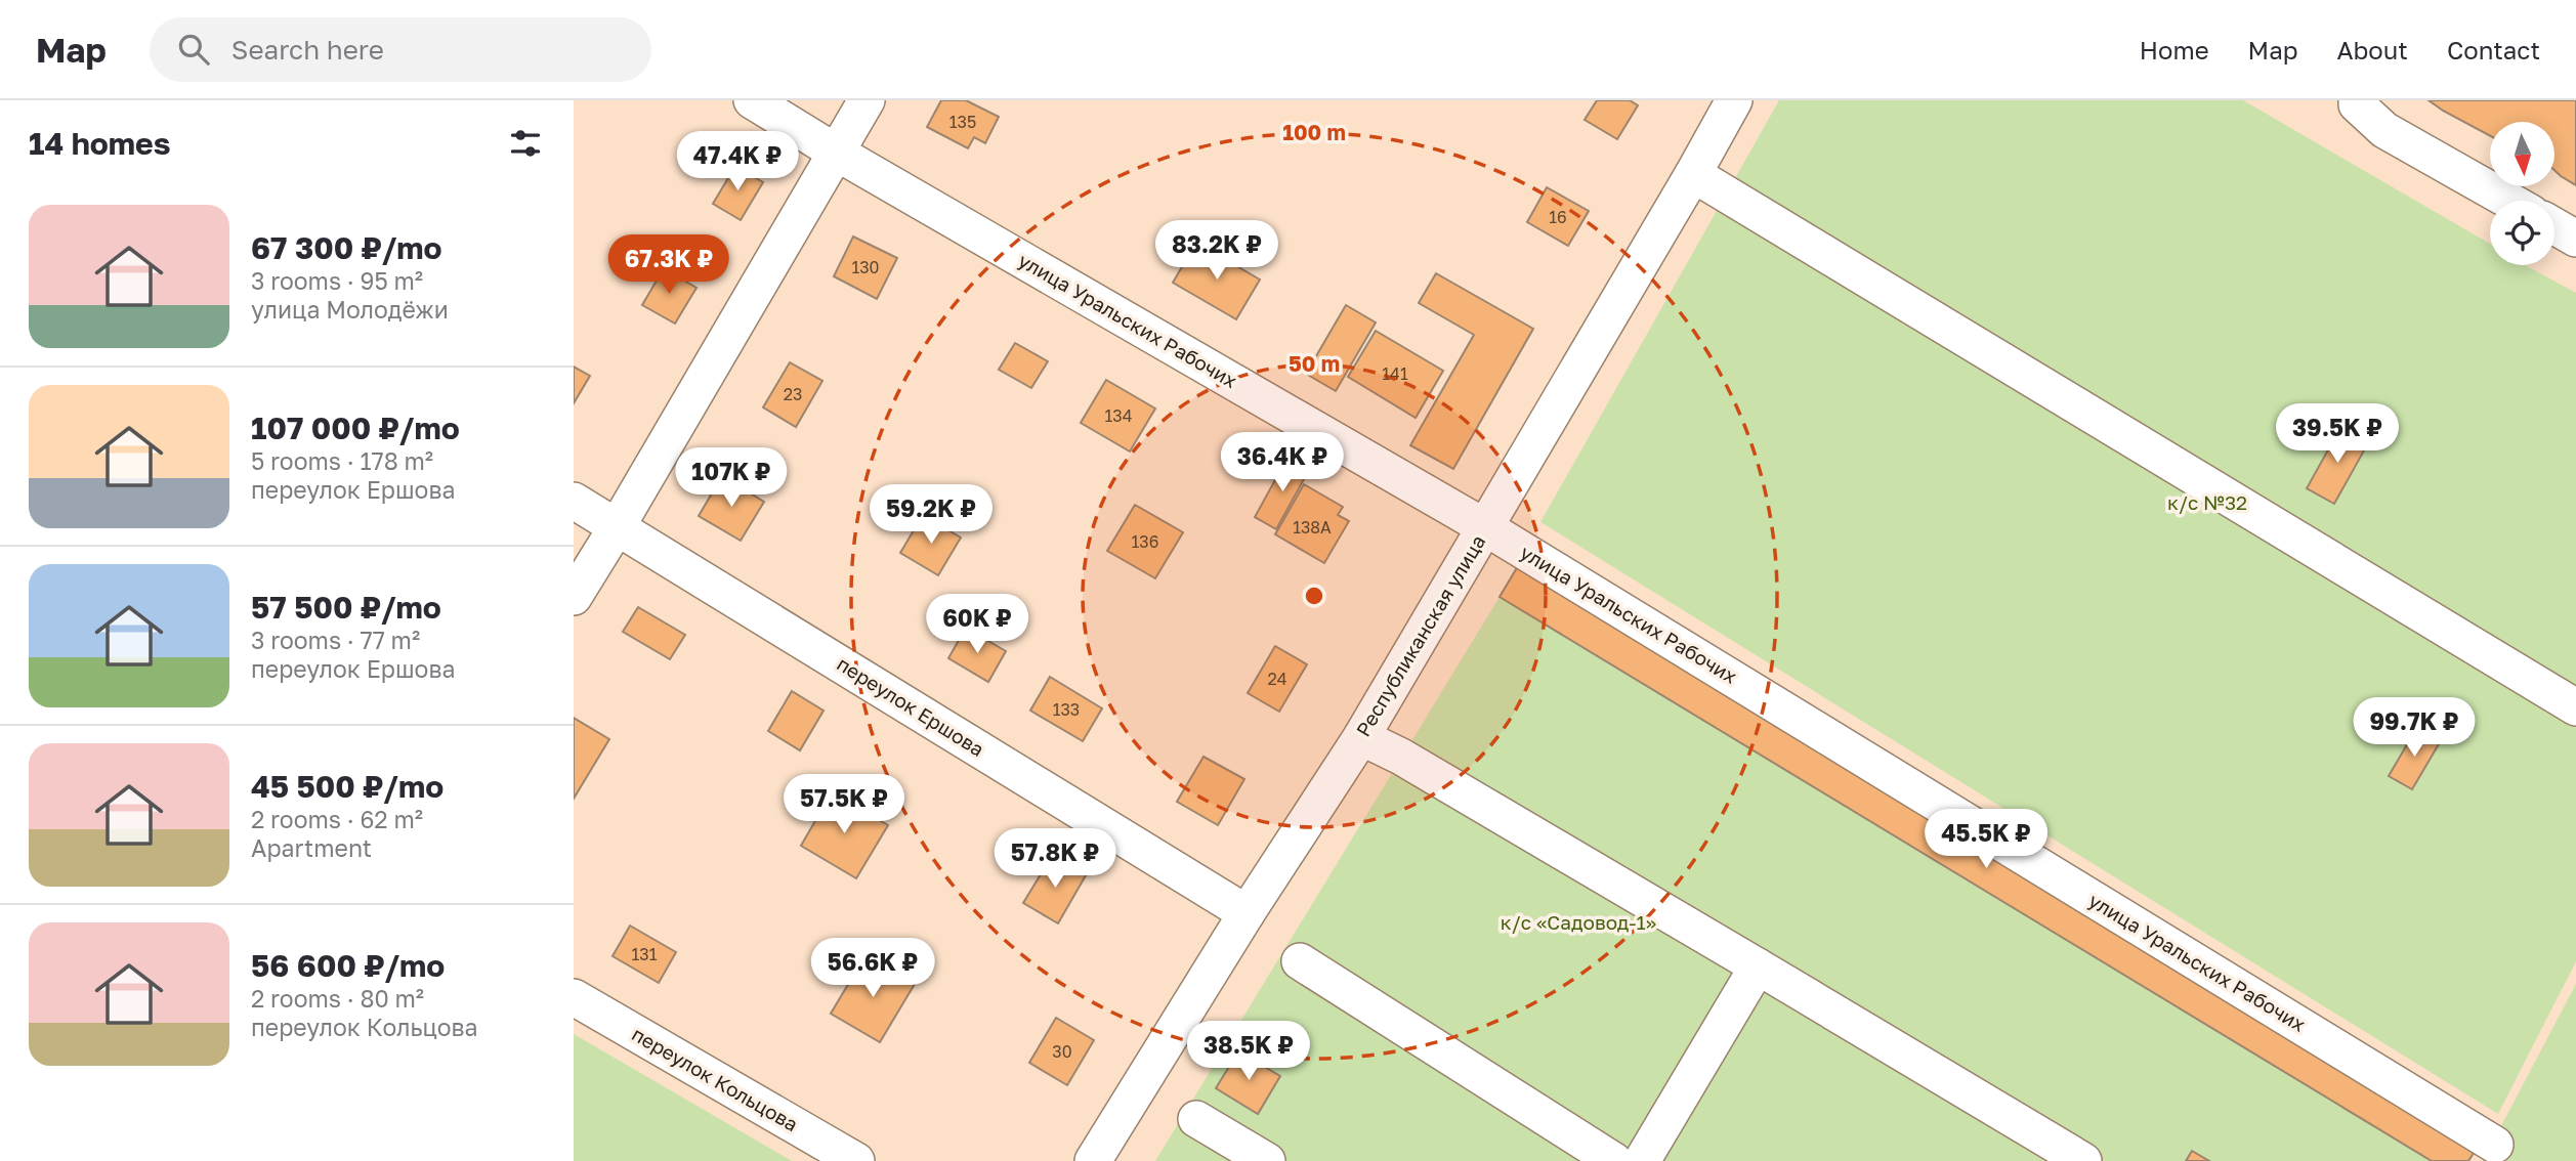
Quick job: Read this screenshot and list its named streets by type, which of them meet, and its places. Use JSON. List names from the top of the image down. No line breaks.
{"streets":{"street":["улица Уральских Рабочих","Республиканская улица","переулок Ершова","переулок Кольцова"]},"crossings":[["улица Уральских Рабочих","Республиканская улица"],["Республиканская улица","переулок Ершова"]],"parks":["к/с №32","к/с «Садовод-1»"],"house_numbers":["135","16","130","141","23","134","138А","136","24","133","131","30"],"north":"bottom","page":{"header":"Map","search":"Search here","nav":["Home","Map","About","Contact"],"heading":"14 homes","price":["47.4K ₽","83.2K ₽","67.3K ₽","39.5K ₽","36.4K ₽","107K ₽","59.2K ₽","60K ₽","99.7K ₽","57.5K ₽","45.5K ₽","57.8K ₽","56.6K ₽","38.5K ₽"],"list":[{"name":"67 300 ₽/mo","note":"3 rooms · 95 m² · улица Молодёжи"},{"name":"107 000 ₽/mo","note":"5 rooms · 178 m² · переулок Ершова"},{"name":"57 500 ₽/mo","note":"3 rooms · 77 m² · переулок Ершова"},{"name":"45 500 ₽/mo","note":"2 rooms · 62 m² · Apartment"},{"name":"56 600 ₽/mo","note":"2 rooms · 80 m² · переулок Кольцова"}]},"rings":["100 m","50 m"]}
